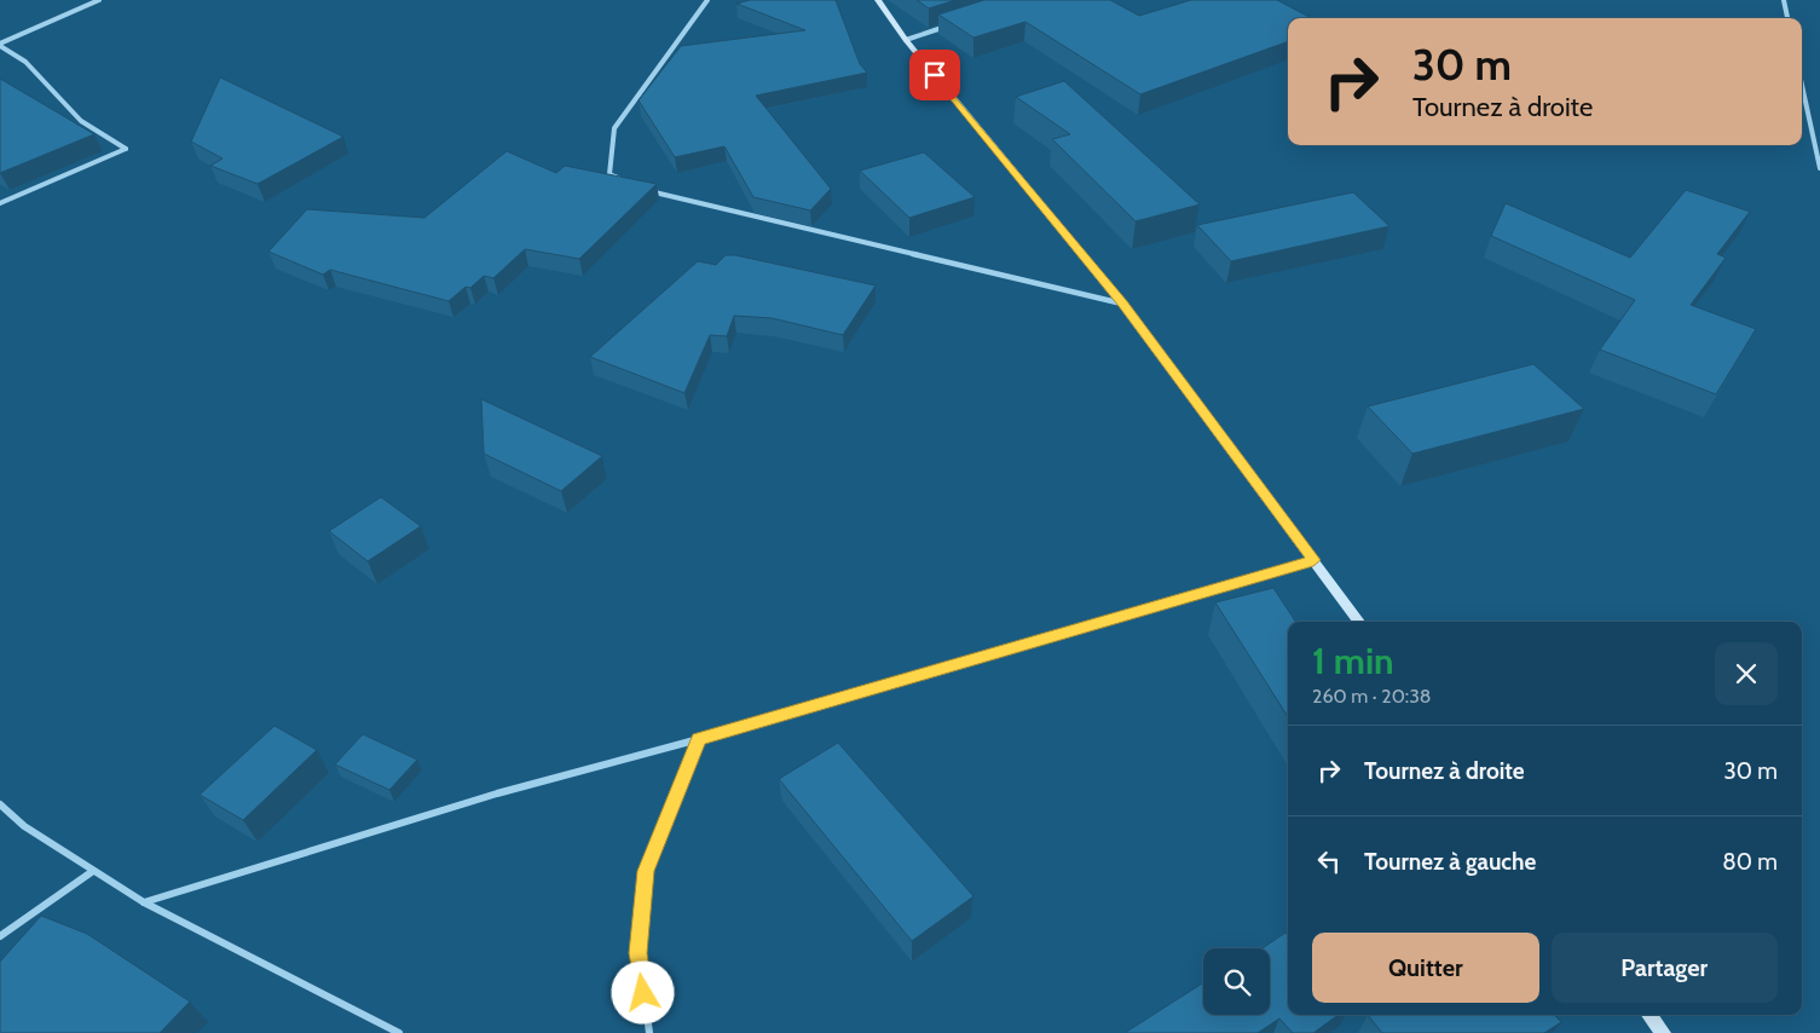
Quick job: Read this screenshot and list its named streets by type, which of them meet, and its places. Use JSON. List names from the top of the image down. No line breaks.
{"page":{"turn":["30 m","Tournez à droite"],"heading":["1 min","260 m · 20:38"],"list":[{"name":"Tournez à droite","value":"30 m"},{"name":"Tournez à gauche","value":"80 m"}],"buttons":["Quitter","Partager"]}}
